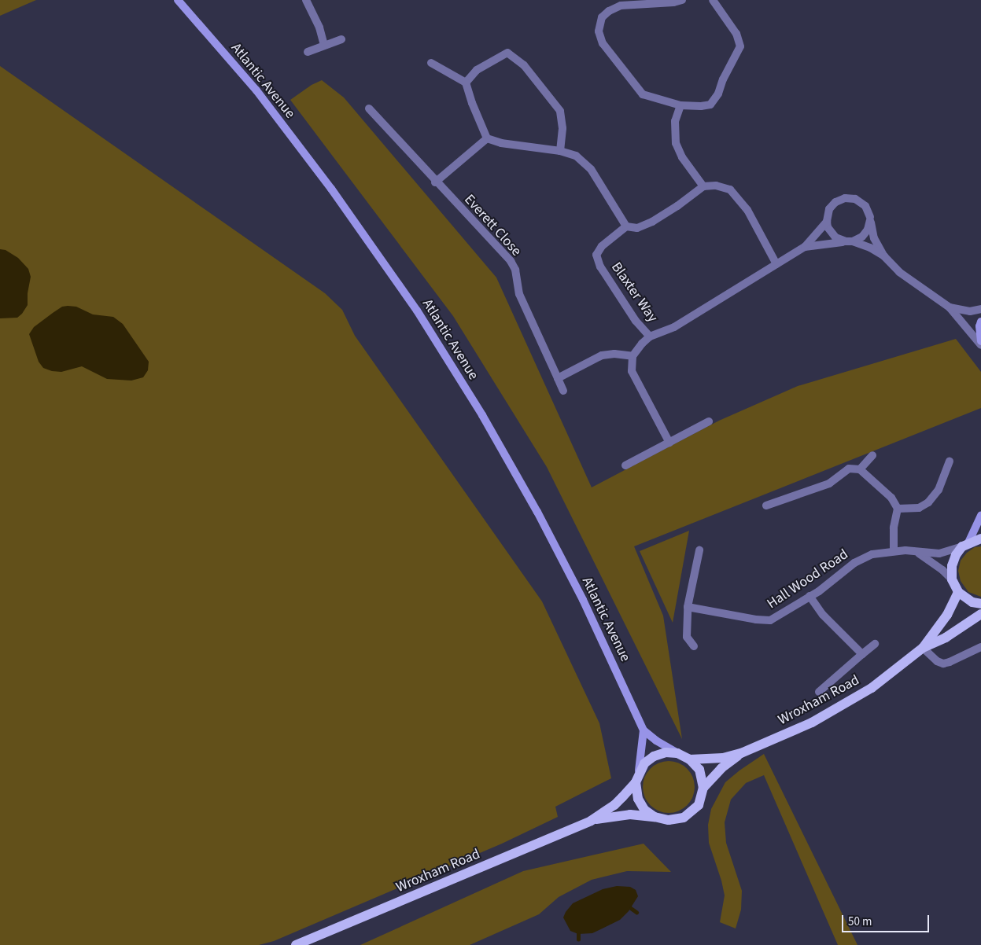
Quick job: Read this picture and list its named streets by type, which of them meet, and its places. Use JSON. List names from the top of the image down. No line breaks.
{"streets":{"main road":["Wroxham Road"],"street":["Atlantic Avenue","Everett Close","Blaxter Way","Hall Wood Road"]},"crossings":[["Atlantic Avenue","Wroxham Road"],["Hall Wood Road","Wroxham Road"]],"scale_bar":"50 m"}
